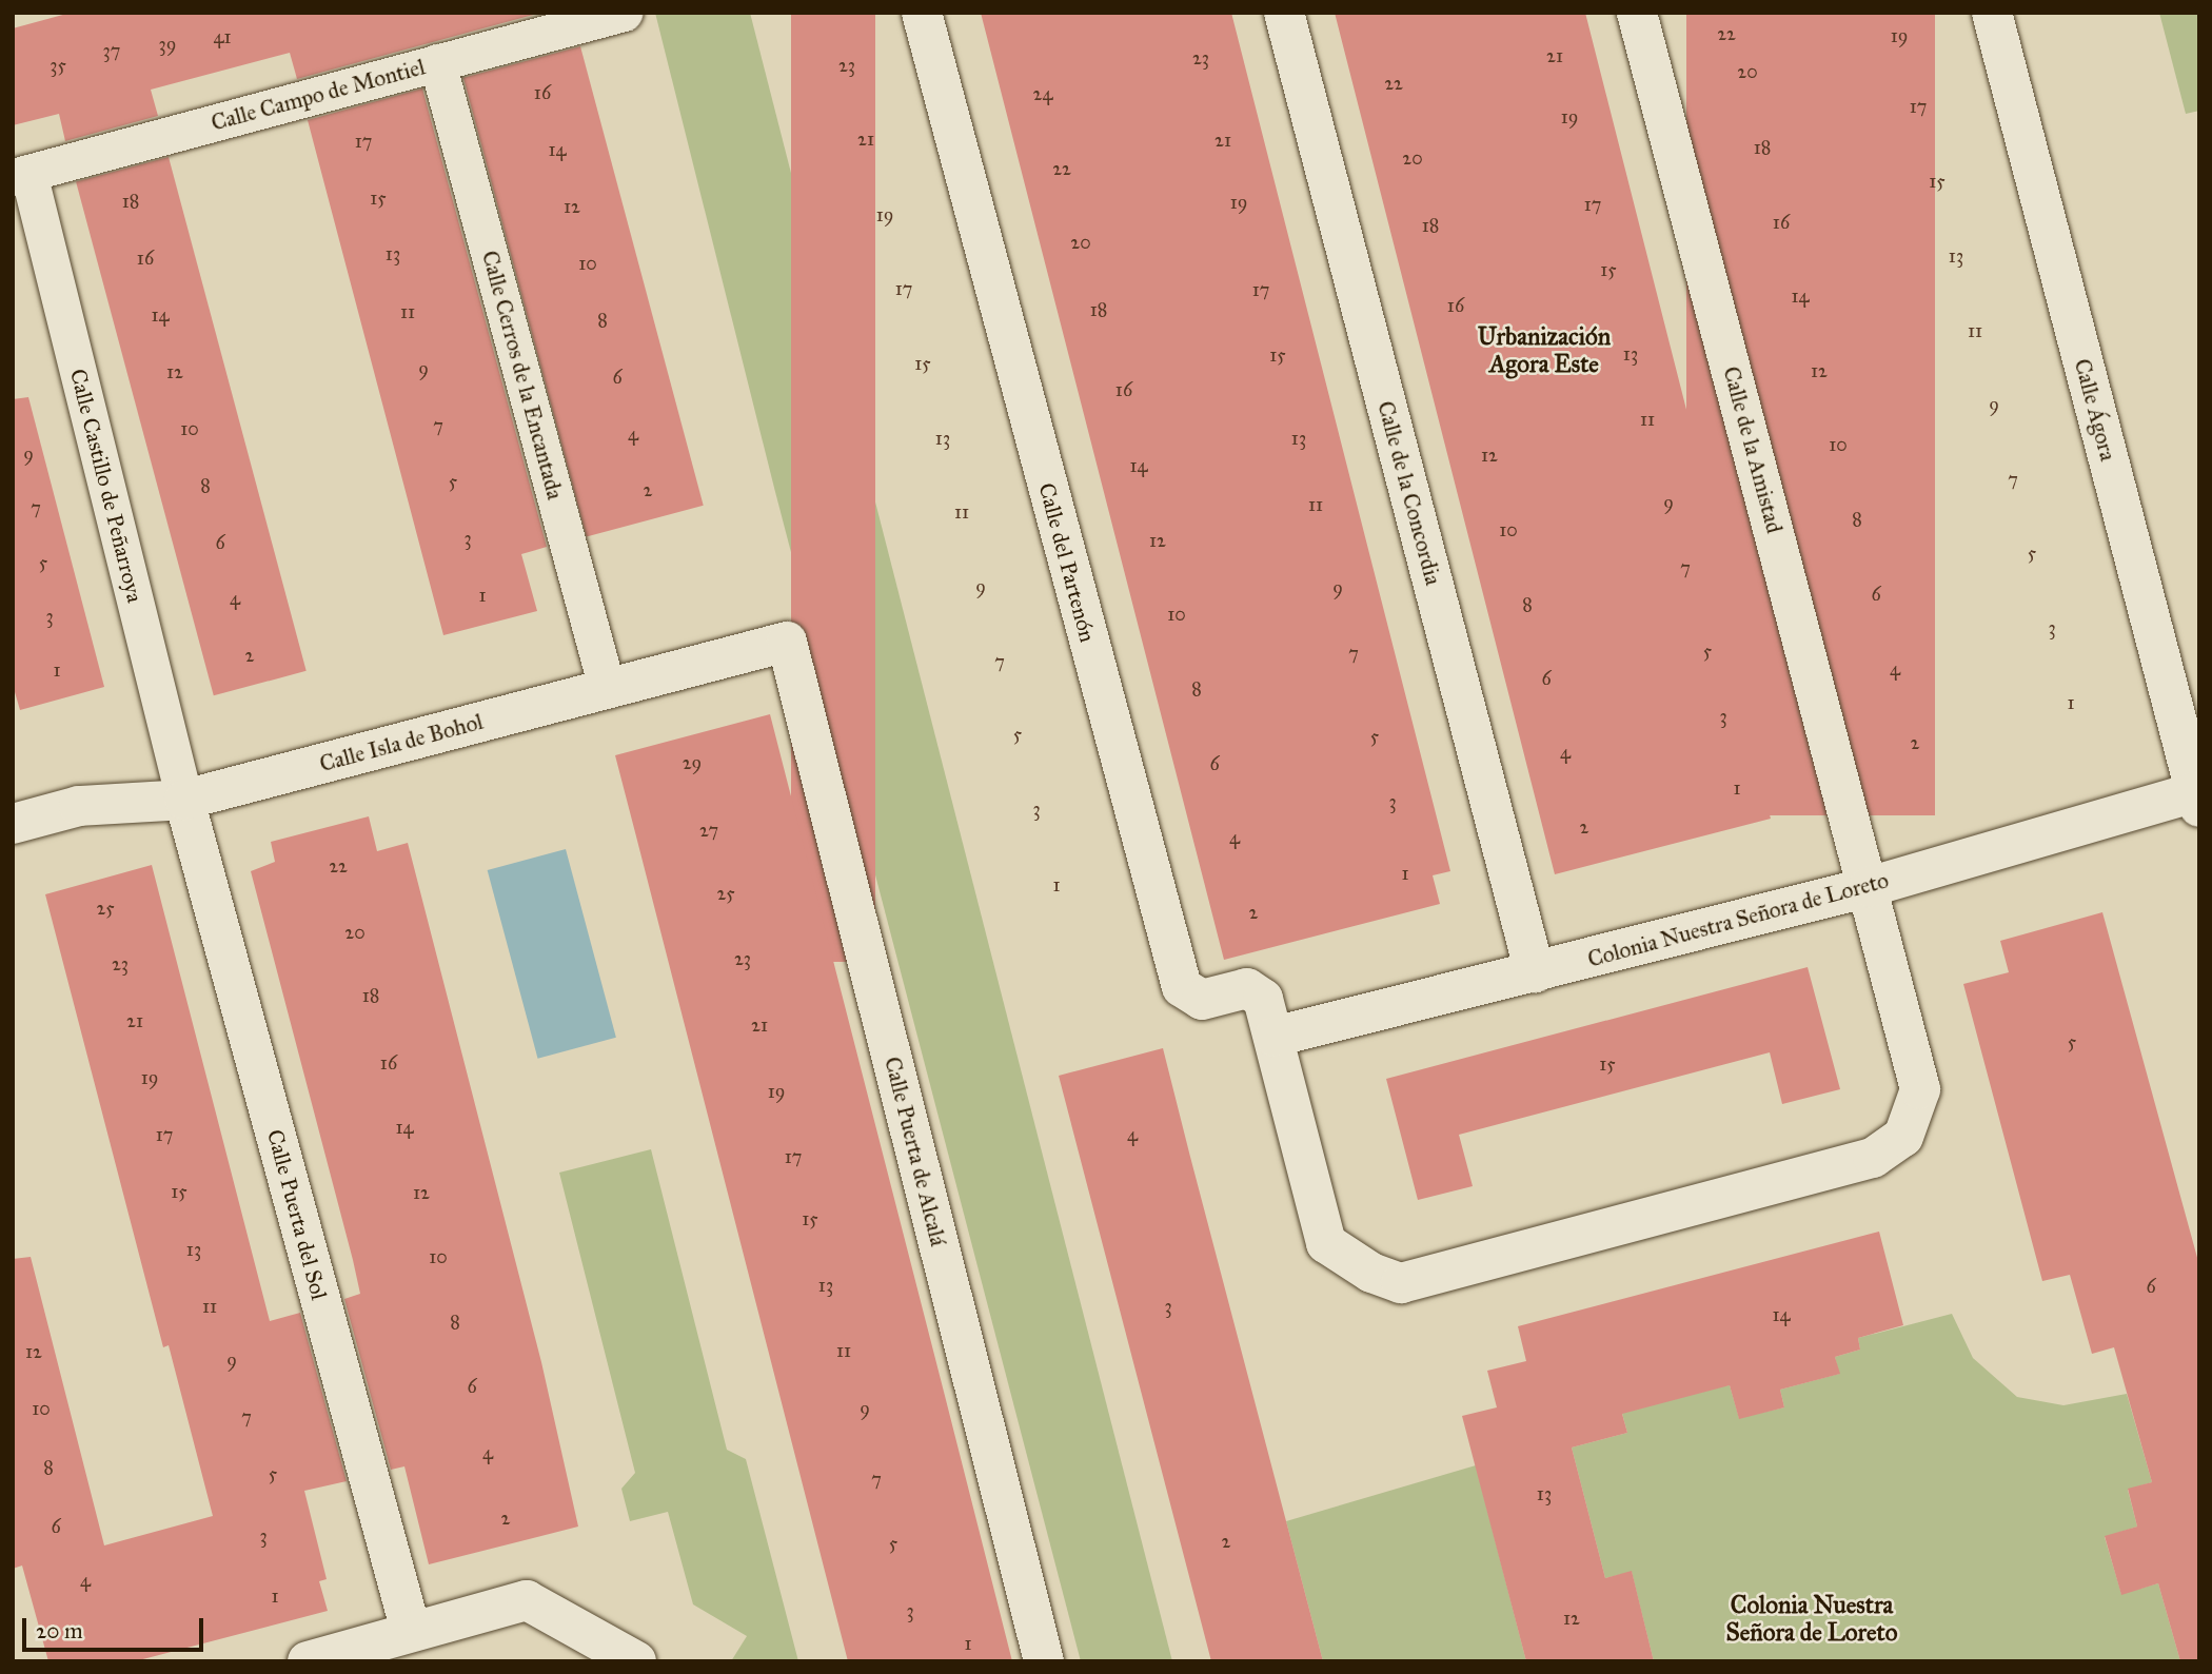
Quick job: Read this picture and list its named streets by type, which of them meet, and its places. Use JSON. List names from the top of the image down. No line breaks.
{"streets":{"street":["Calle Campo de Montiel","Calle Cerros de la Encantada","Calle Ágora","Calle de la Amistad","Calle Castillo de Peñarroya","Calle de la Concordia","Calle del Partenón","Calle Isla de Bohol","Colonia Nuestra Señora de Loreto","Calle Puerta de Alcalá","Calle Puerta del Sol"]},"crossings":[["Calle Campo de Montiel","Calle Cerros de la Encantada"],["Calle Campo de Montiel","Calle Castillo de Peñarroya"],["Calle Cerros de la Encantada","Calle Isla de Bohol"],["Calle Ágora","Colonia Nuestra Señora de Loreto"],["Calle de la Amistad","Calle del Partenón"],["Calle de la Amistad","Colonia Nuestra Señora de Loreto"],["Calle Castillo de Peñarroya","Calle Isla de Bohol"],["Calle Castillo de Peñarroya","Calle Puerta del Sol"],["Calle de la Concordia","Colonia Nuestra Señora de Loreto"],["Calle del Partenón","Colonia Nuestra Señora de Loreto"],["Calle Isla de Bohol","Calle Puerta de Alcalá"],["Calle Isla de Bohol","Calle Puerta del Sol"]],"districts":["Urbanización Agora Este","Colonia Nuestra Señora de Loreto"],"house_numbers":["22","19","41","39","37","21","23","35","23","20","22","16","24","17","19","21","21","17","18","14","20","22","15","15","18","19","17","12","19","16","18","20","13","13","16","10","15","17","17","14","16","18","11","14","8","11","13","15","15","9","12","12","6","16","9","11","7","10","4","13","13","10","9","12","14","7","5","8","2","9","11","7","11","8","10","3","12","6","5","5","7","9","9","6","1","4","8","10","3","3","5","7","2","7","4","1","6","8","1","3","5","5","2","4","29","6","1","3","3","2","27","4","22","1","1","25","25","2","20","23","23","18","21","21","5","16","15","19","19","14","17","4","17","15","12","15","13","10","13","6","11","3","14","8","11","12","9","6","10","9","7","4","8","5","7","13","2","6","3","2","5","4","1","3","12","1"],"scale_bar":"20 m"}
